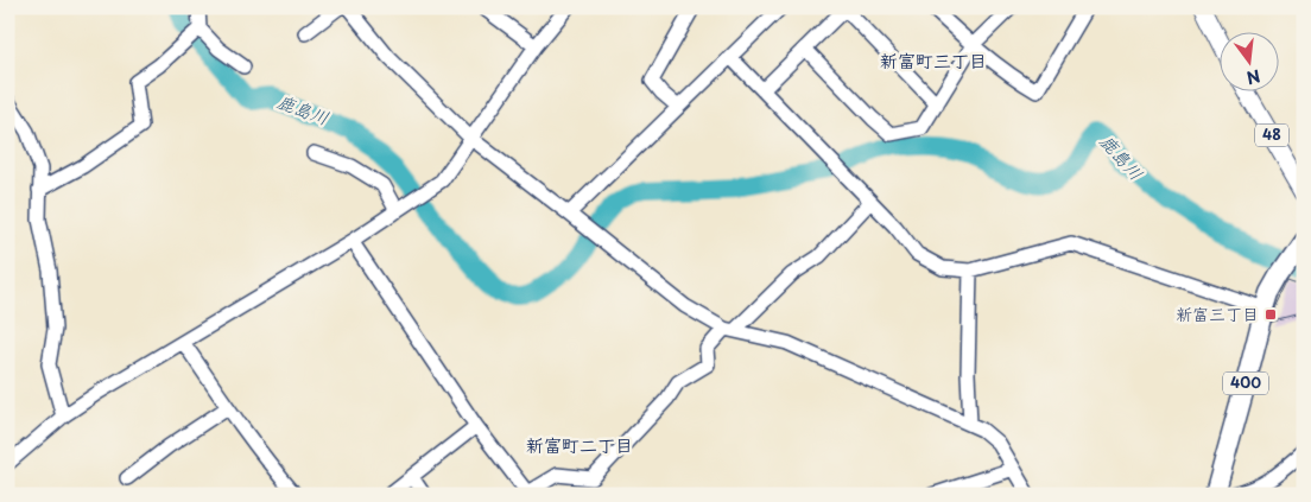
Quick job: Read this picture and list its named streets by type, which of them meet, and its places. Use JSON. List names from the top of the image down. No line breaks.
{"streets":{"highway":["400"],"main road":["48"]},"districts":["新富町三丁目","新富町二丁目"],"water":["鹿島川"],"places":{"transit":["新富三丁目"]},"north":"bottom"}
